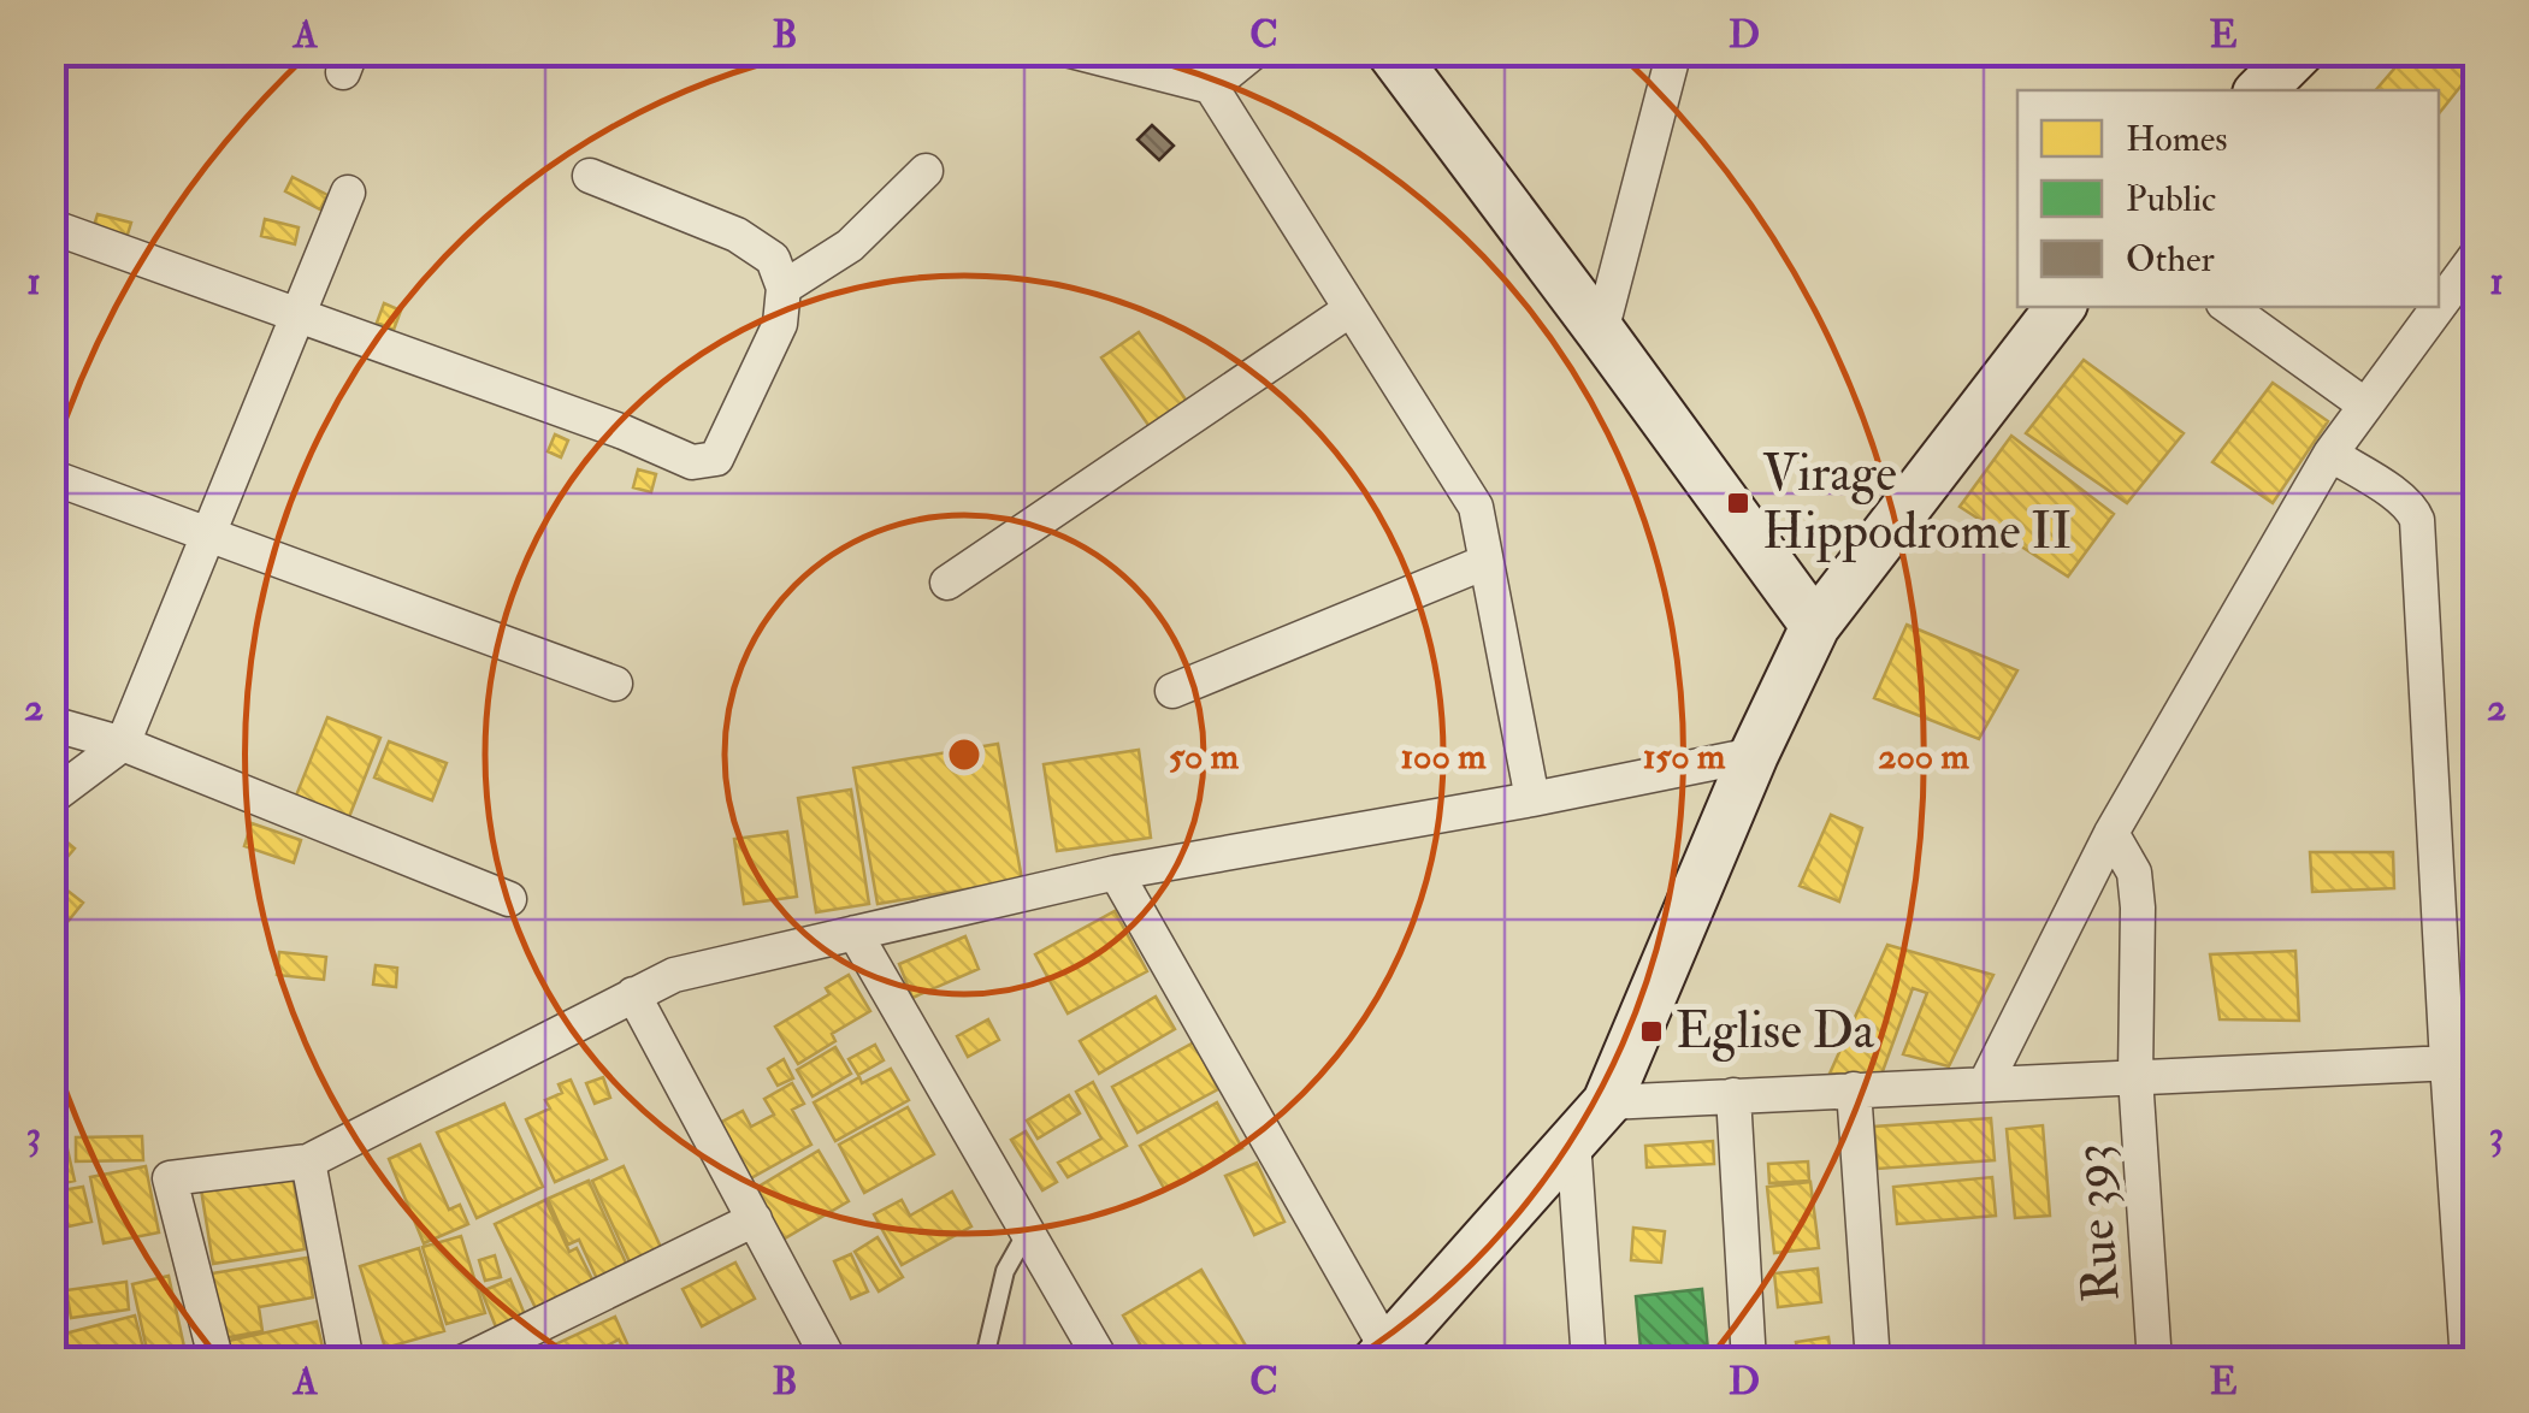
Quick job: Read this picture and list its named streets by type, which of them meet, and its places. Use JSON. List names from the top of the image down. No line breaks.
{"streets":{"street":["Rue 393"]},"places":{"transit":["Virage Hippodrome II","Eglise Da"]},"legend":["Homes","Public","Other"],"grid":{"columns":["A","B","C","D","E"],"rows":["1","2","3"]},"rings":["50 m","100 m","150 m","200 m"]}
